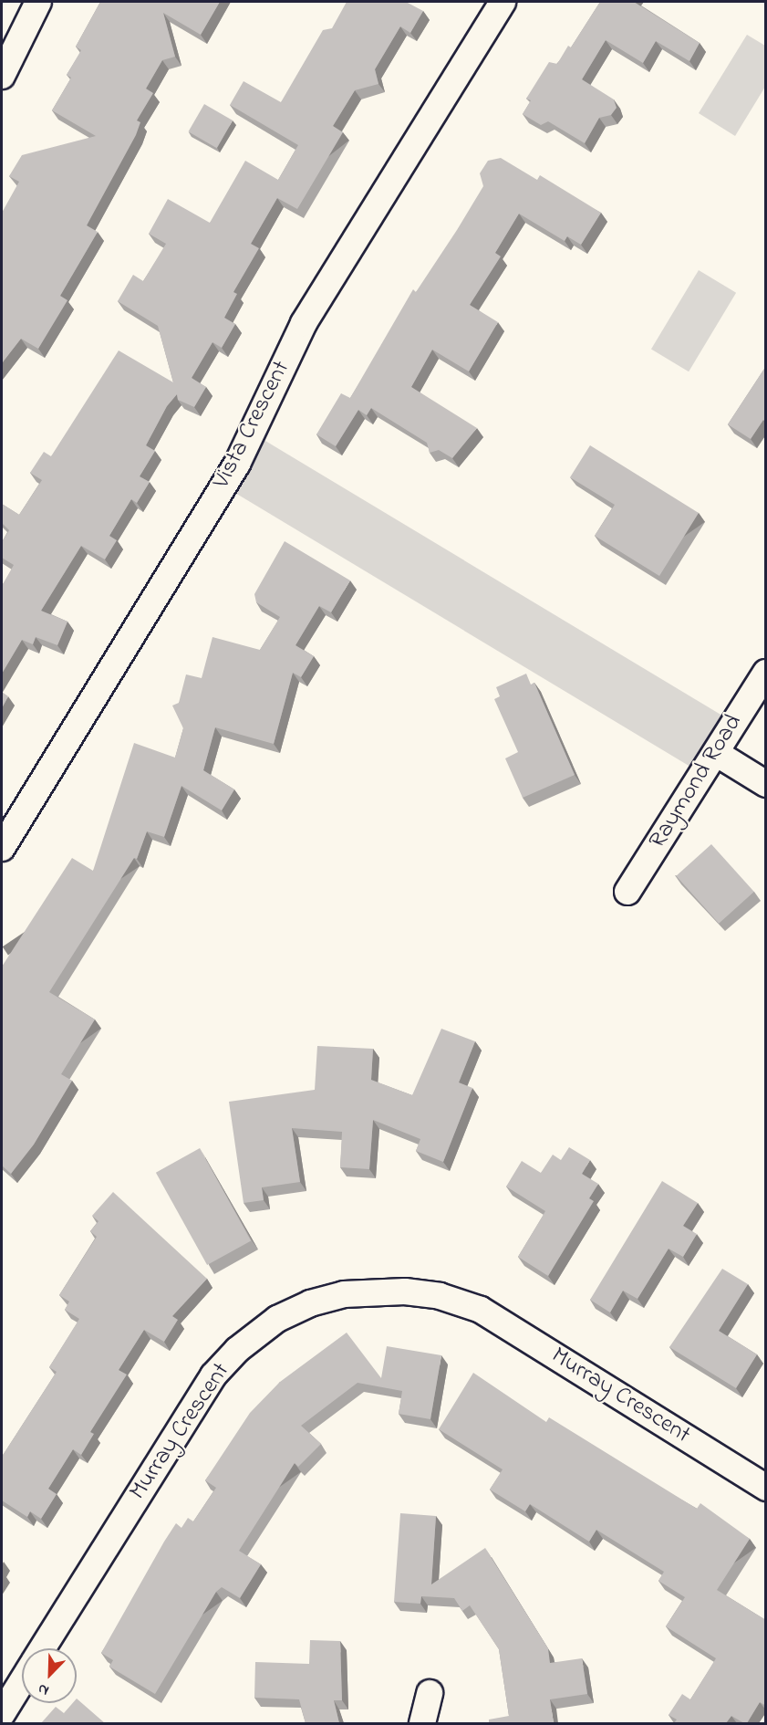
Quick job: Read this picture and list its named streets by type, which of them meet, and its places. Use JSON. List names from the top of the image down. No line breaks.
{"streets":{"street":["Vista Crescent","Raymond Road","Murray Crescent"]},"north":"bottom left"}
